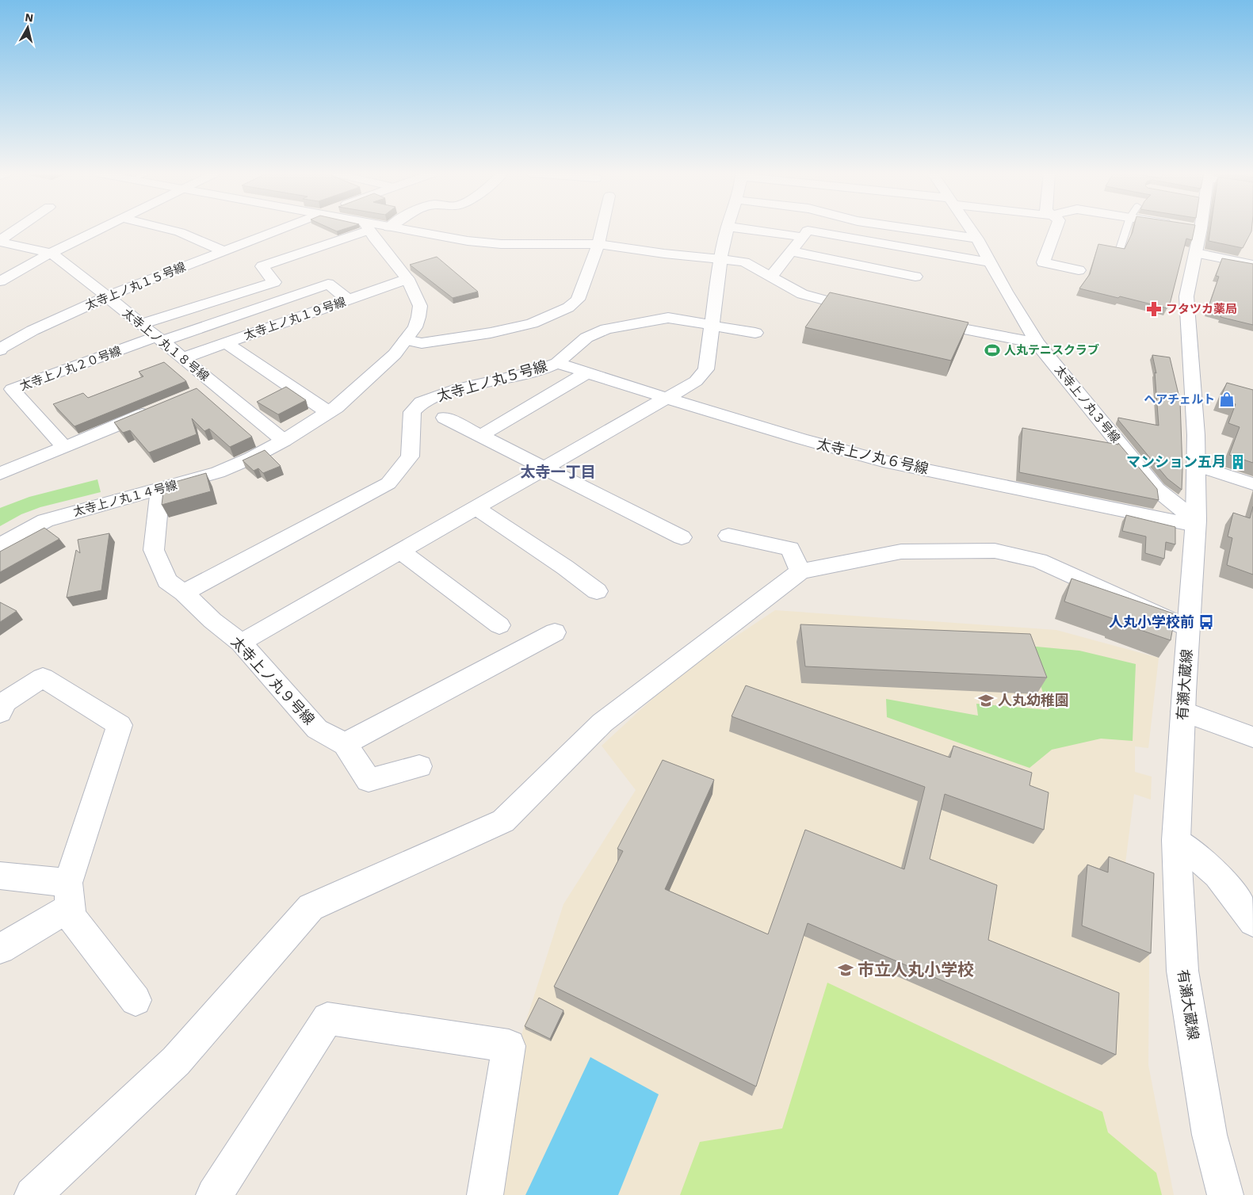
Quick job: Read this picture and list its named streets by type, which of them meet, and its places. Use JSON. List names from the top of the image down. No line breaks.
{"streets":{"street":["太寺上ノ丸１５号線","太寺上ノ丸１９号線","太寺上ノ丸１８号線","太寺上ノ丸２０号線","太寺上ノ丸５号線","太寺上ノ丸３号線","太寺上ノ丸６号線","太寺上ノ丸１４号線","太寺上ノ丸９号線","有瀬大蔵線"]},"crossings":[["太寺上ノ丸１５号線","太寺上ノ丸１８号線"],["太寺上ノ丸１９号線","太寺上ノ丸１８号線"],["太寺上ノ丸１９号線","太寺上ノ丸１４号線"],["太寺上ノ丸１８号線","太寺上ノ丸２０号線"],["太寺上ノ丸１８号線","太寺上ノ丸１４号線"],["太寺上ノ丸５号線","太寺上ノ丸６号線"],["太寺上ノ丸５号線","太寺上ノ丸９号線"],["太寺上ノ丸３号線","太寺上ノ丸６号線"],["太寺上ノ丸３号線","有瀬大蔵線"],["太寺上ノ丸６号線","有瀬大蔵線"],["太寺上ノ丸１４号線","太寺上ノ丸９号線"]],"districts":["太寺一丁目"],"places":{"pharmacy":["フタツカ薬局"],"sports":["人丸テニスクラブ"],"shop":["ヘアチェルト"],"building":["マンション五月"],"bus stop":["人丸小学校前"],"school or university":["人丸幼稚園","市立人丸小学校"]},"north":"top"}
